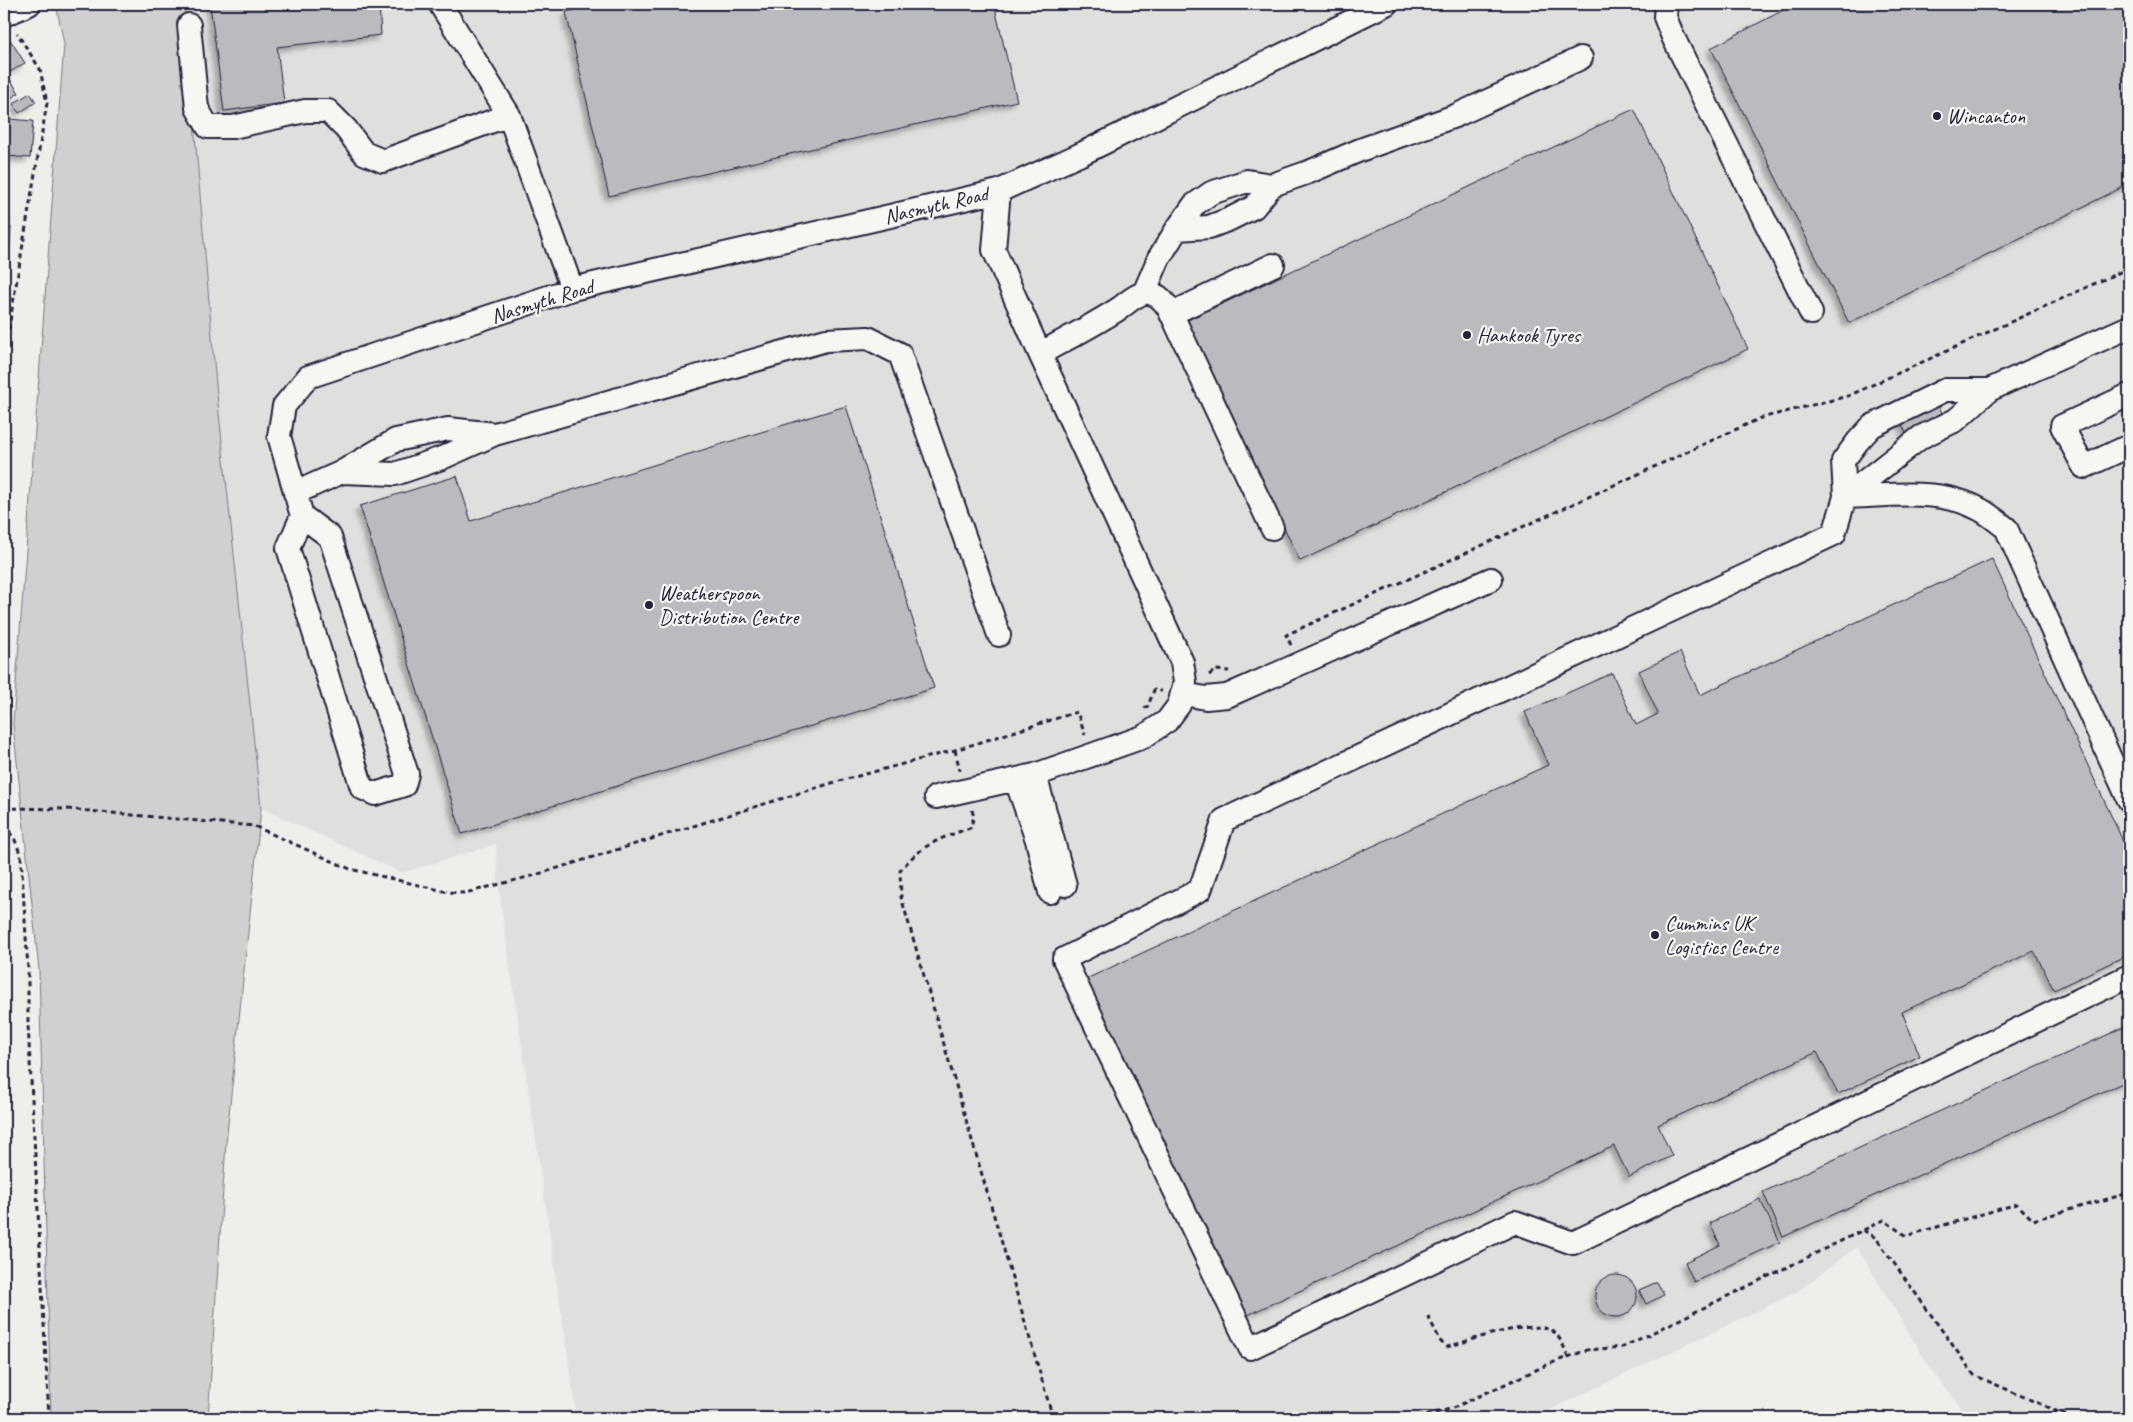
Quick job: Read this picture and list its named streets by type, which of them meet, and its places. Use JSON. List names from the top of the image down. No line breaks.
{"streets":{"street":["Nasmyth Road"]},"places":["Wincanton","Hankook Tyres","Weatherspoon Distribution Centre","Cummins UK Logistics Centre"]}
